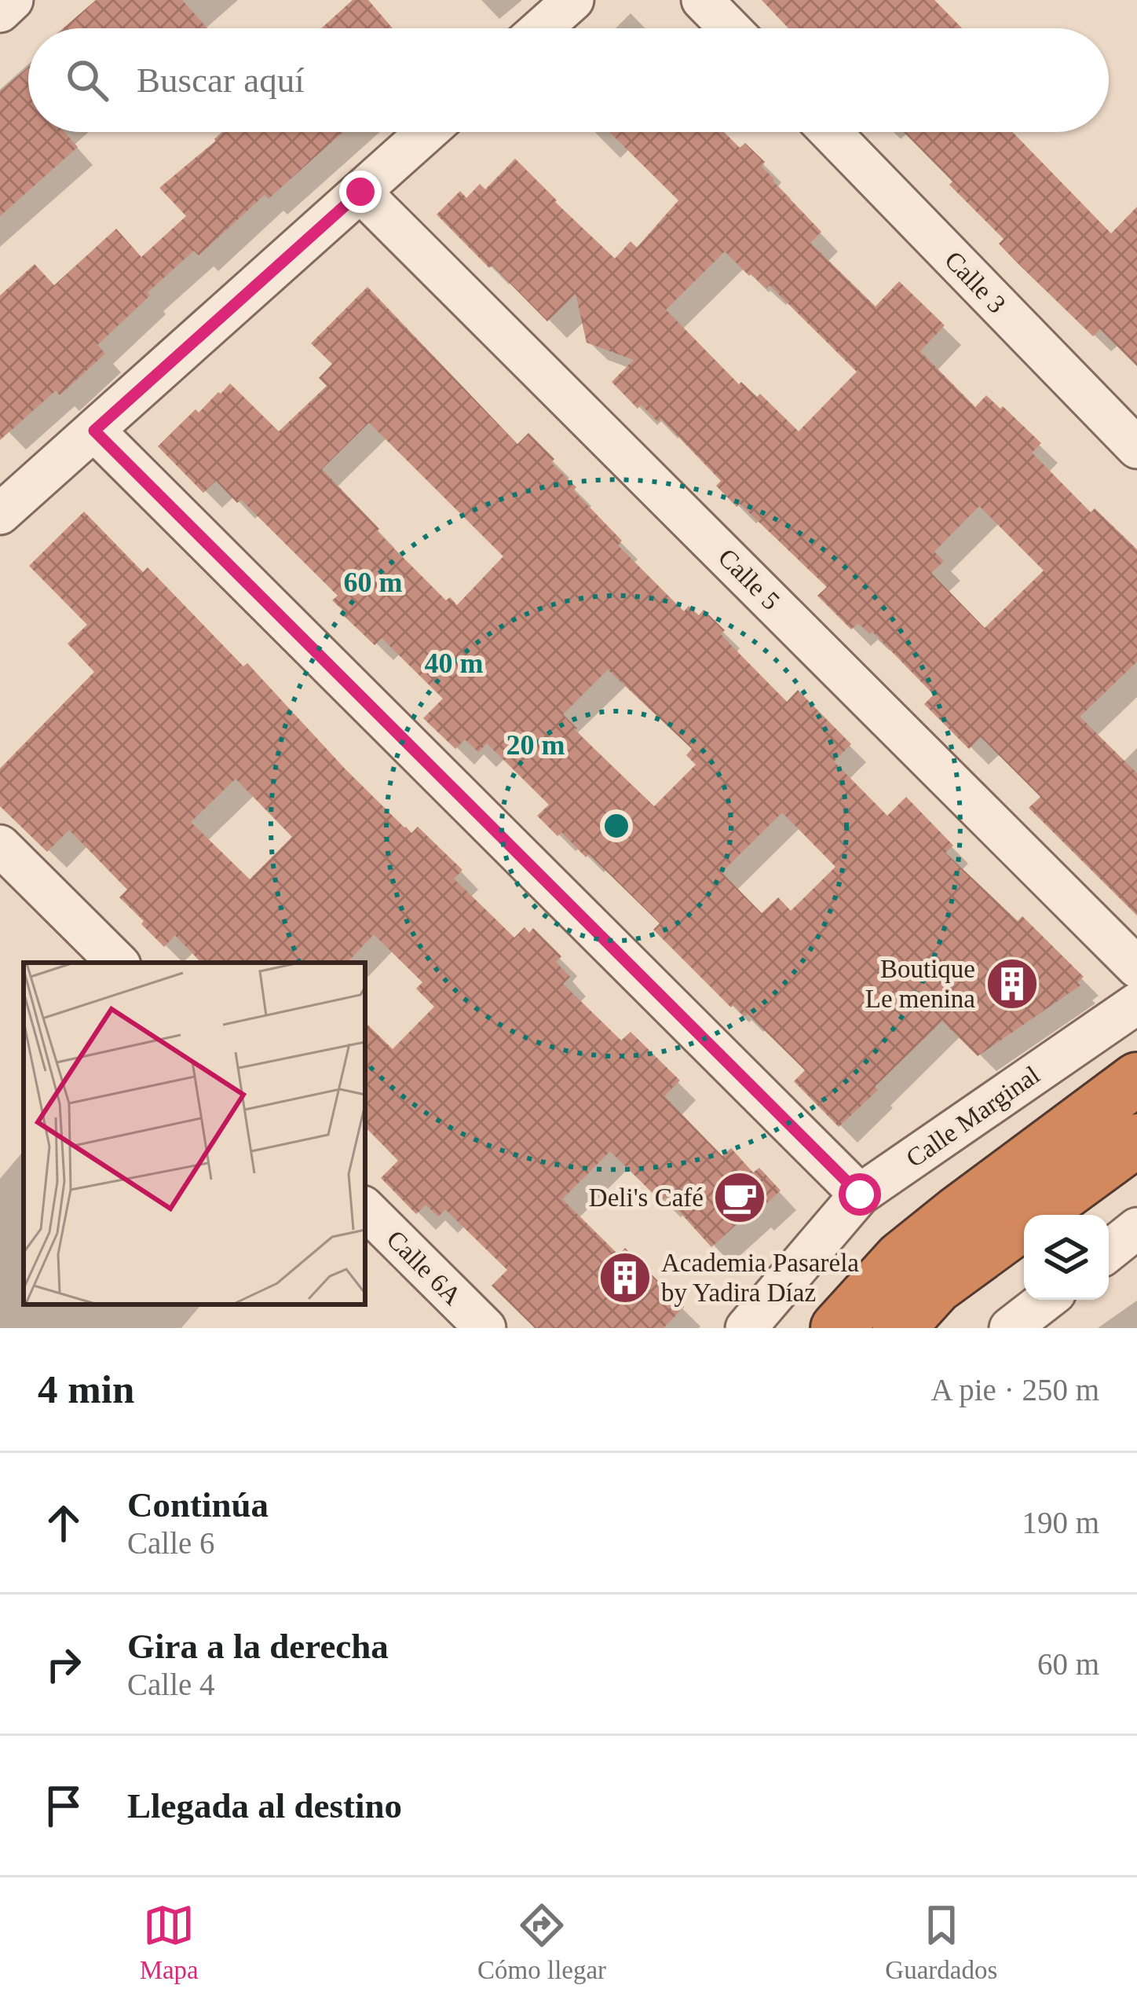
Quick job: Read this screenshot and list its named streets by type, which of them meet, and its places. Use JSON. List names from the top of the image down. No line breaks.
{"streets":{"street":["Calle 3","Calle 5","Calle Marginal","Calle 6A"]},"places":{"building":["Boutique Le menina","Academia Pasarela by Yadira Díaz"],"cafe":["Deli's Café"]},"page":{"search":"Buscar aquí","heading":["4 min","A pie · 250 m"],"list":[["Continúa","Calle 6","190 m"],["Gira a la derecha","Calle 4","60 m"],"Llegada al destino"],"nav":["Mapa","Cómo llegar","Guardados"]},"rings":["60 m","40 m","20 m"]}
